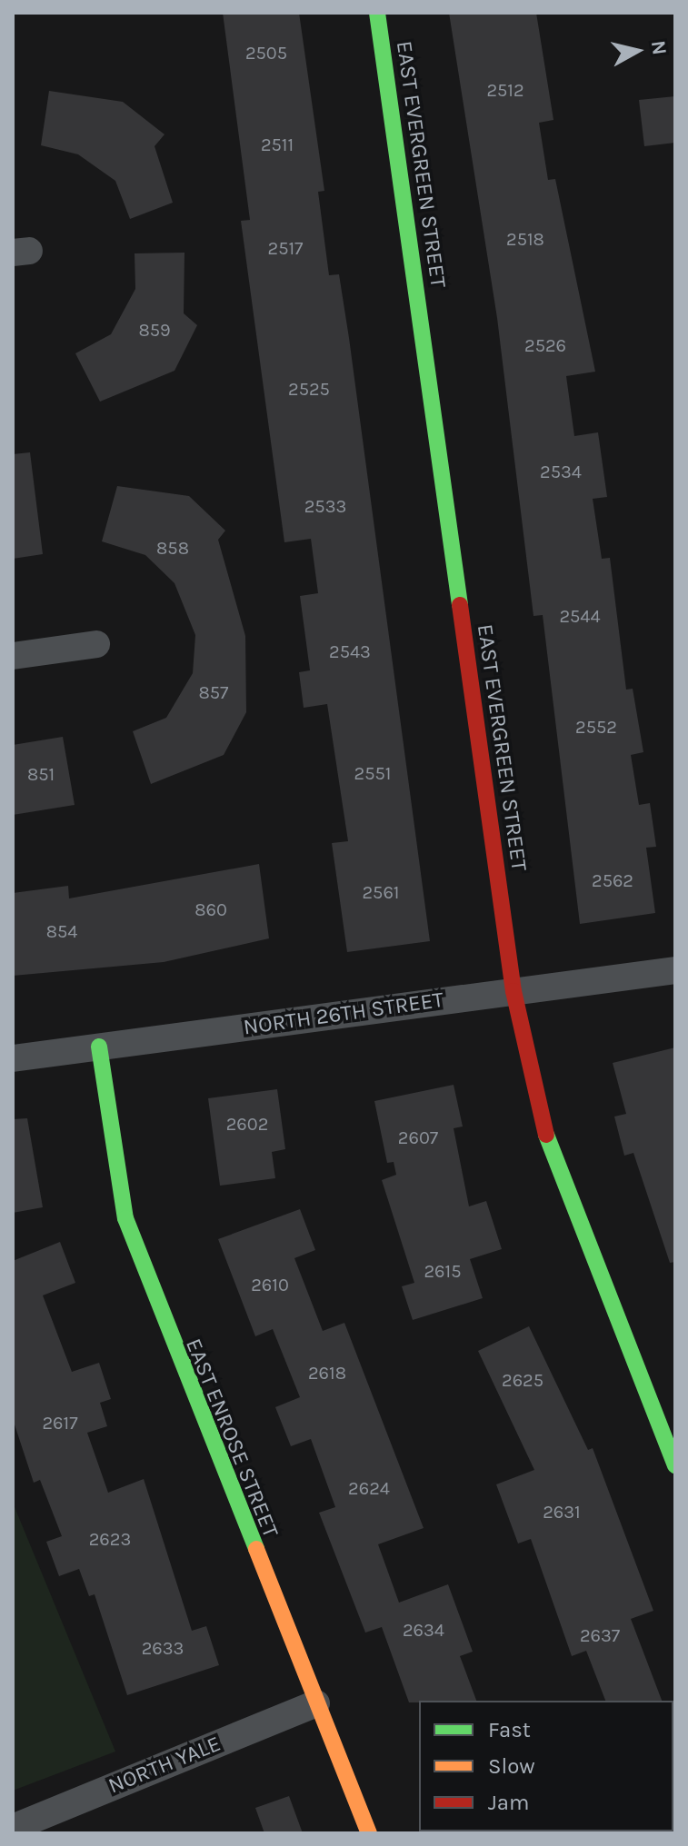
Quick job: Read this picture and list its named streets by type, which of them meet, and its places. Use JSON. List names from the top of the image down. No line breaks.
{"streets":{"street":["EAST EVERGREEN STREET","NORTH 26TH STREET","EAST ENROSE STREET","NORTH YALE"]},"crossings":[["EAST EVERGREEN STREET","NORTH 26TH STREET"],["NORTH 26TH STREET","EAST ENROSE STREET"],["EAST ENROSE STREET","NORTH YALE"]],"house_numbers":["2505","2512","2511","2518","2517","859","2526","2525","2534","2533","858","2544","2543","857","2552","2551","851","2562","2561","860","854","2602","2607","2615","2610","2618","2625","2617","2624","2631","2623","2634","2637","2633"],"legend":["Fast","Slow","Jam"],"north":"right"}
